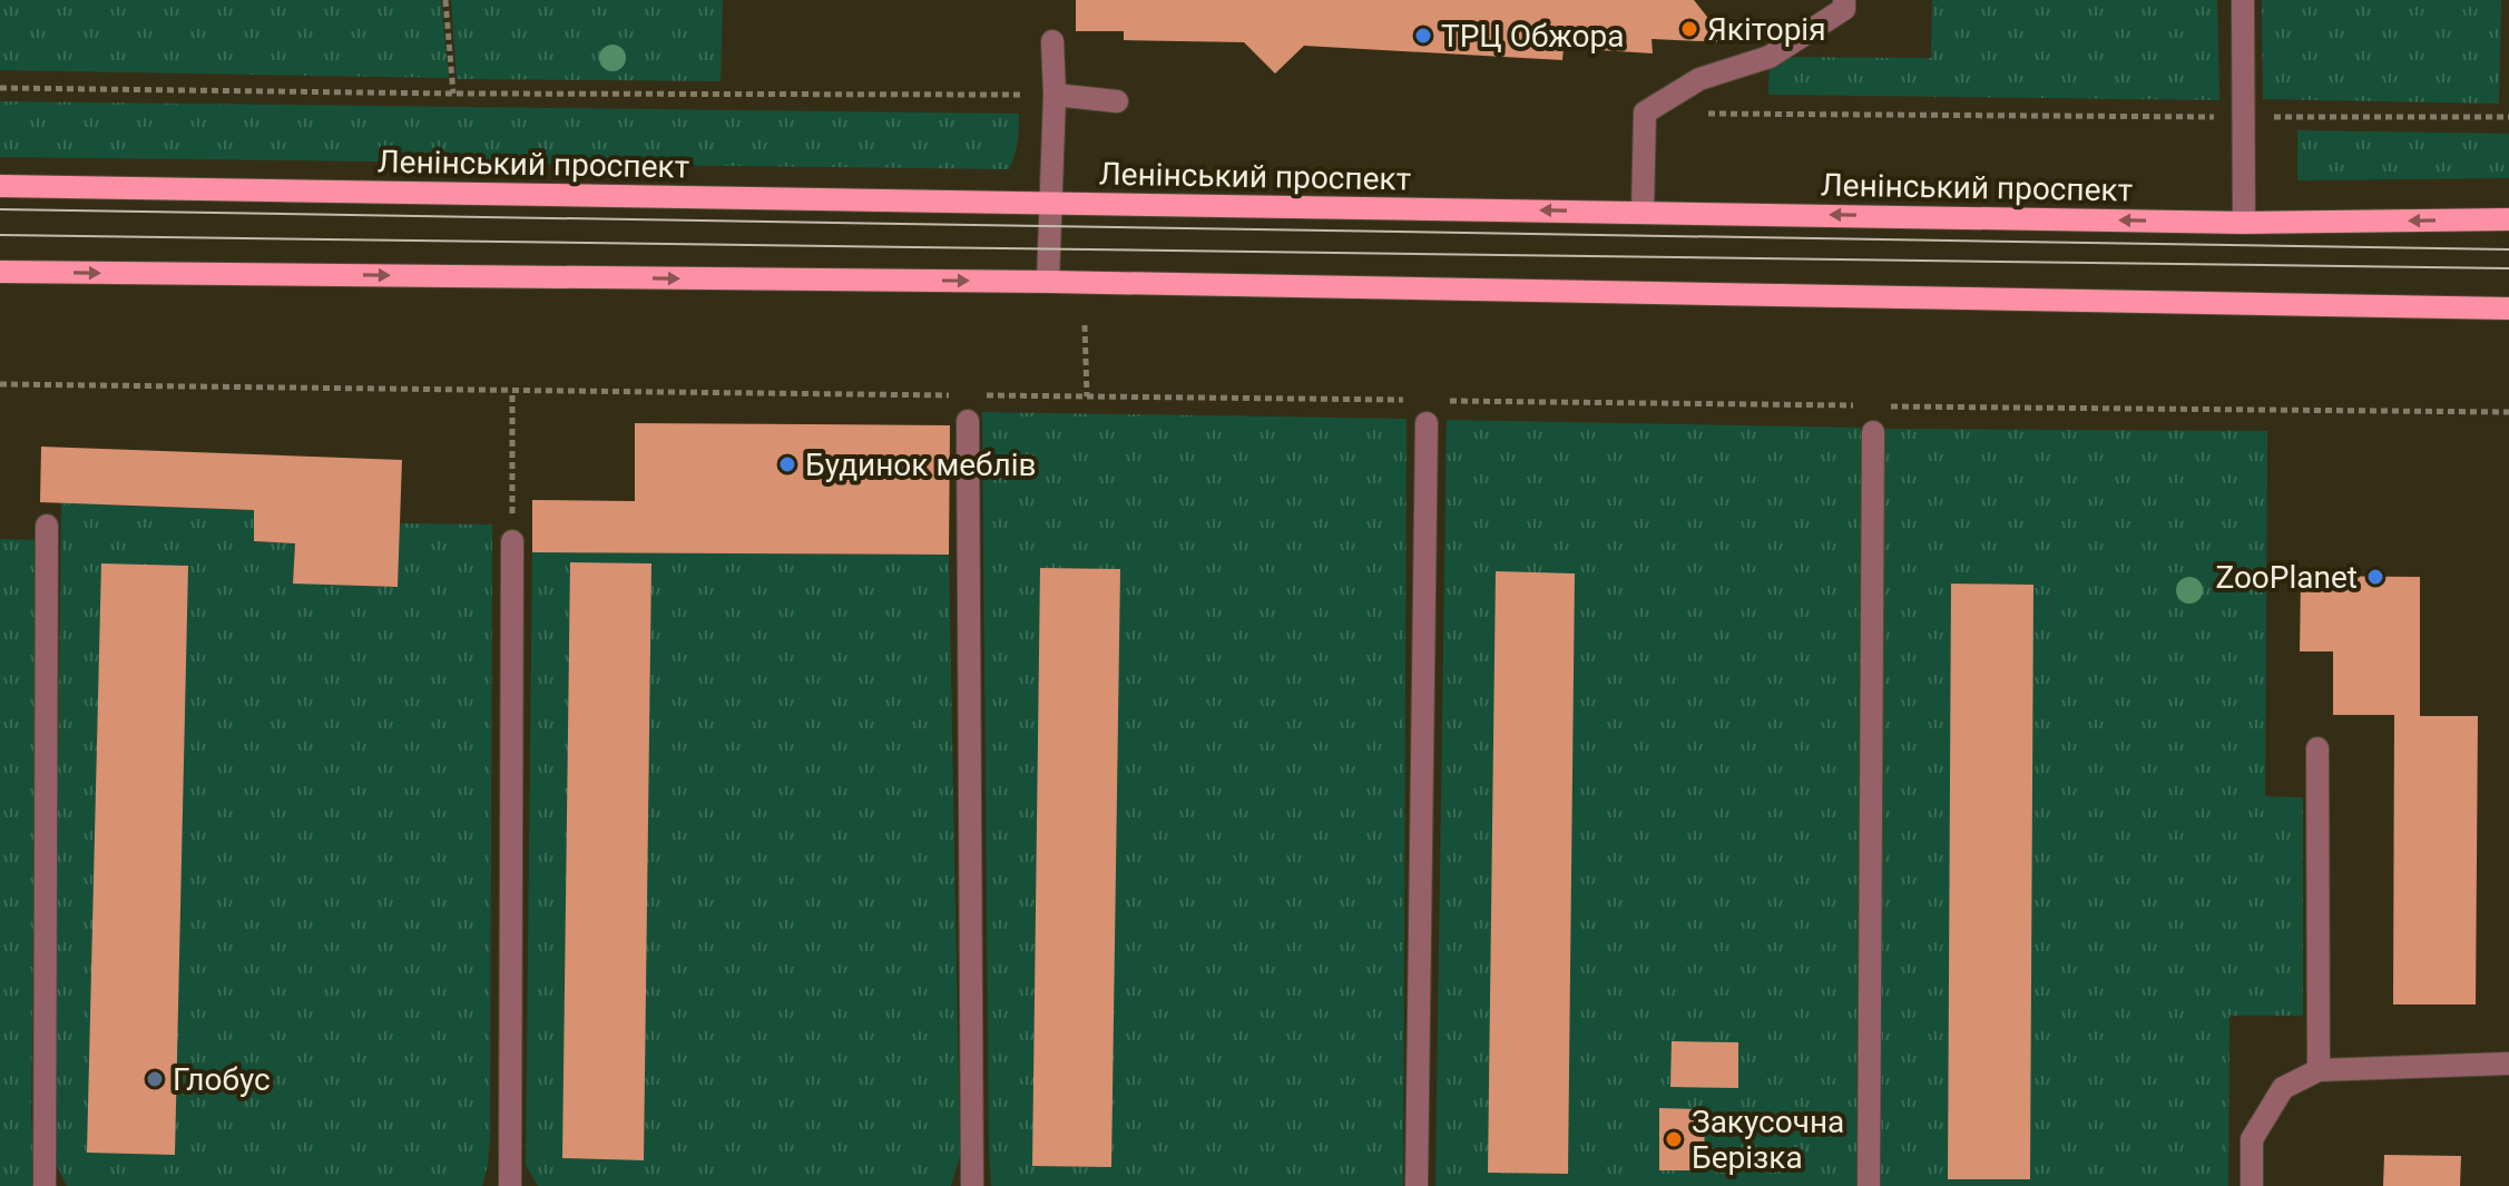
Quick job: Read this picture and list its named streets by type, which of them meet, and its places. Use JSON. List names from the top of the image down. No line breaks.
{"streets":{"main road":["Ленінський проспект"]},"places":["Якіторія","ТРЦ Обжора","Будинок меблів","ZooPlanet","Глобус","Закусочна Берізка"]}
